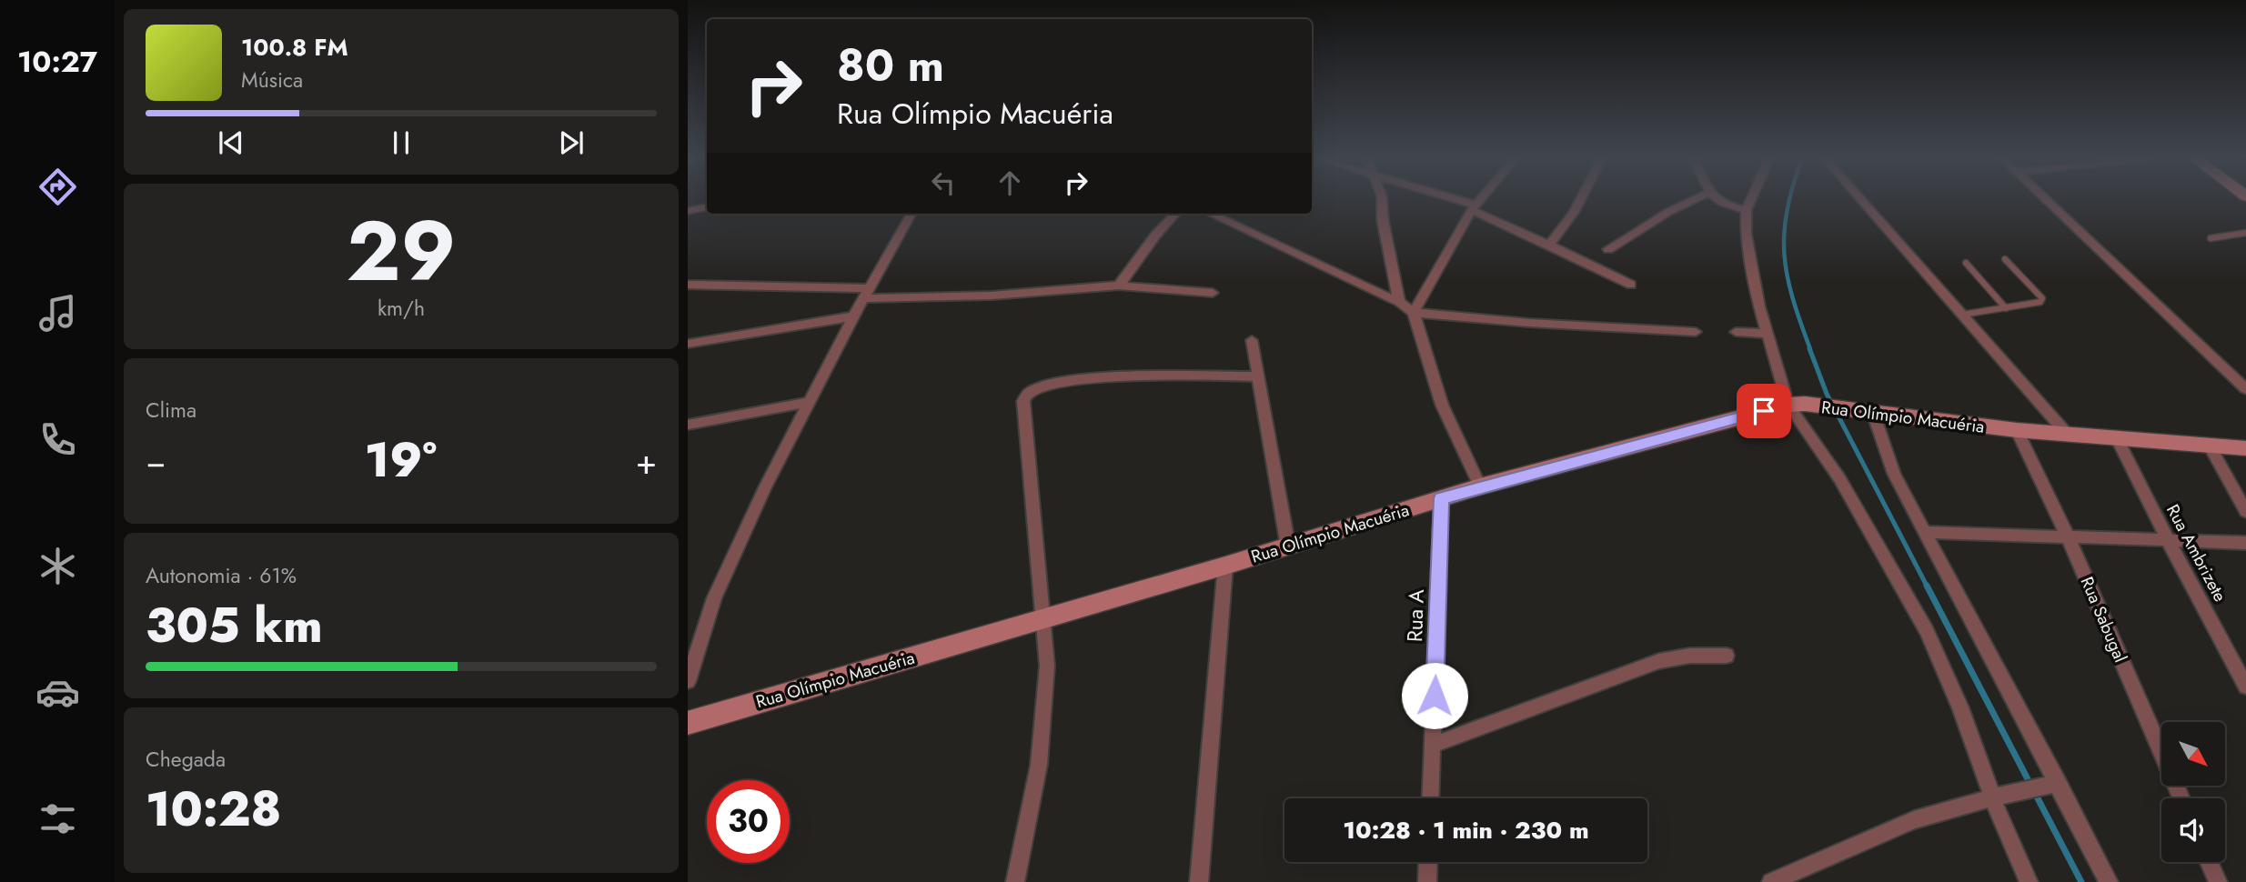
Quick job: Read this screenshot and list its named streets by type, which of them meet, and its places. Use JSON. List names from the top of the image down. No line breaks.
{"streets":{"street":["Rua Olímpio Macuéria","Rua Ambrizete","Rua A","Rua Sabugal"]},"crossings":[["Rua Olímpio Macuéria","Rua Ambrizete"],["Rua Olímpio Macuéria","Rua A"],["Rua Olímpio Macuéria","Rua Sabugal"]],"north":"bottom right","page":{"tabs":"10:27","turn":["80 m","Rua Olímpio Macuéria"],"song":["100.8 FM","Música"],"tile":[["29","km/h"],"Clima",["Autonomia · 61%","305 km"],["Chegada","10:28"]],"heat":["−","19°","+"],"limit":"30","trip":"10:28 · 1 min · 230 m"}}
